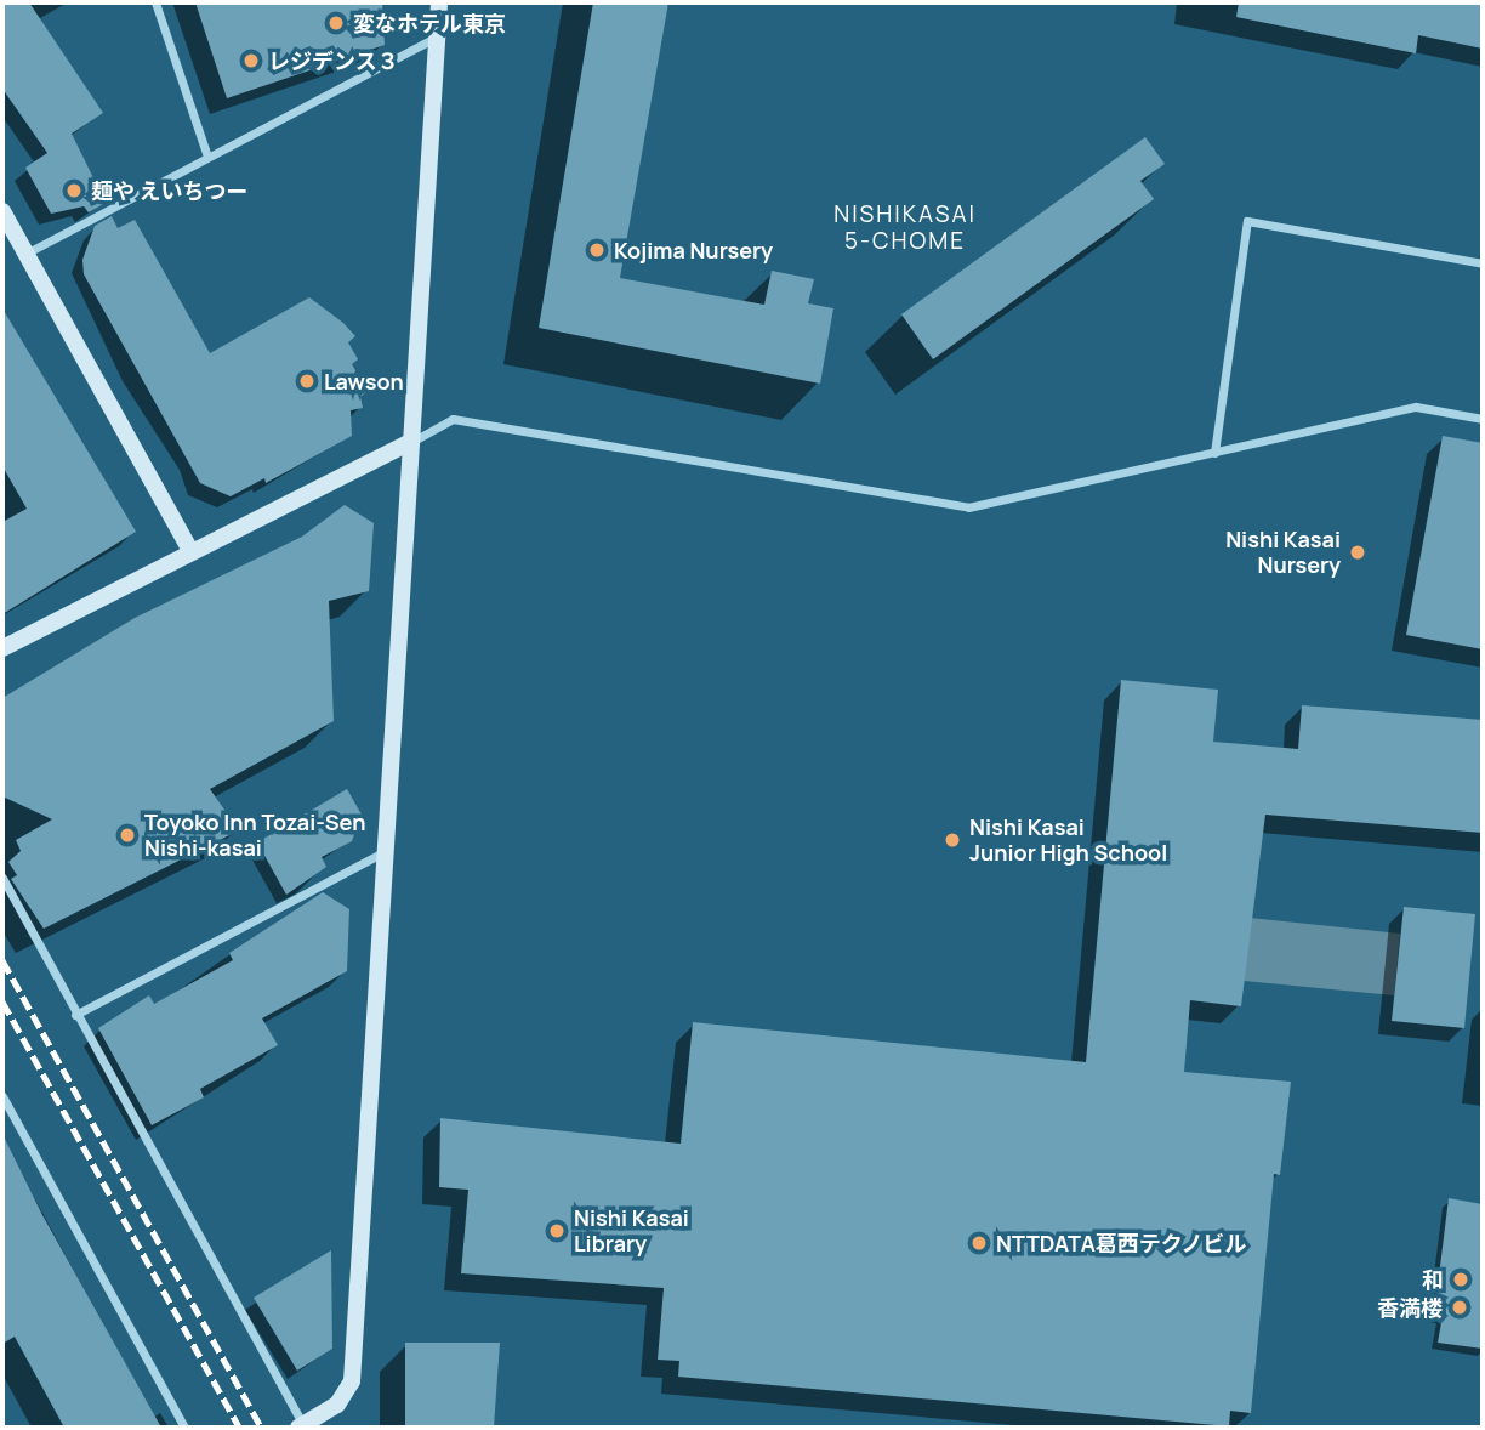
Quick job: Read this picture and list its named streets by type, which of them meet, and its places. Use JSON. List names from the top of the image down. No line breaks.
{"districts":["NISHIKASAI 5-CHOME"],"places":["変なホテル東京","レジデンス３","麺や えいちつー","Kojima Nursery","Lawson","Nishi Kasai Nursery","Toyoko Inn Tozai-Sen Nishi-kasai","Nishi Kasai Junior High School","Nishi Kasai Library","NTTDATA葛西テクノビル","和","香満楼"]}
